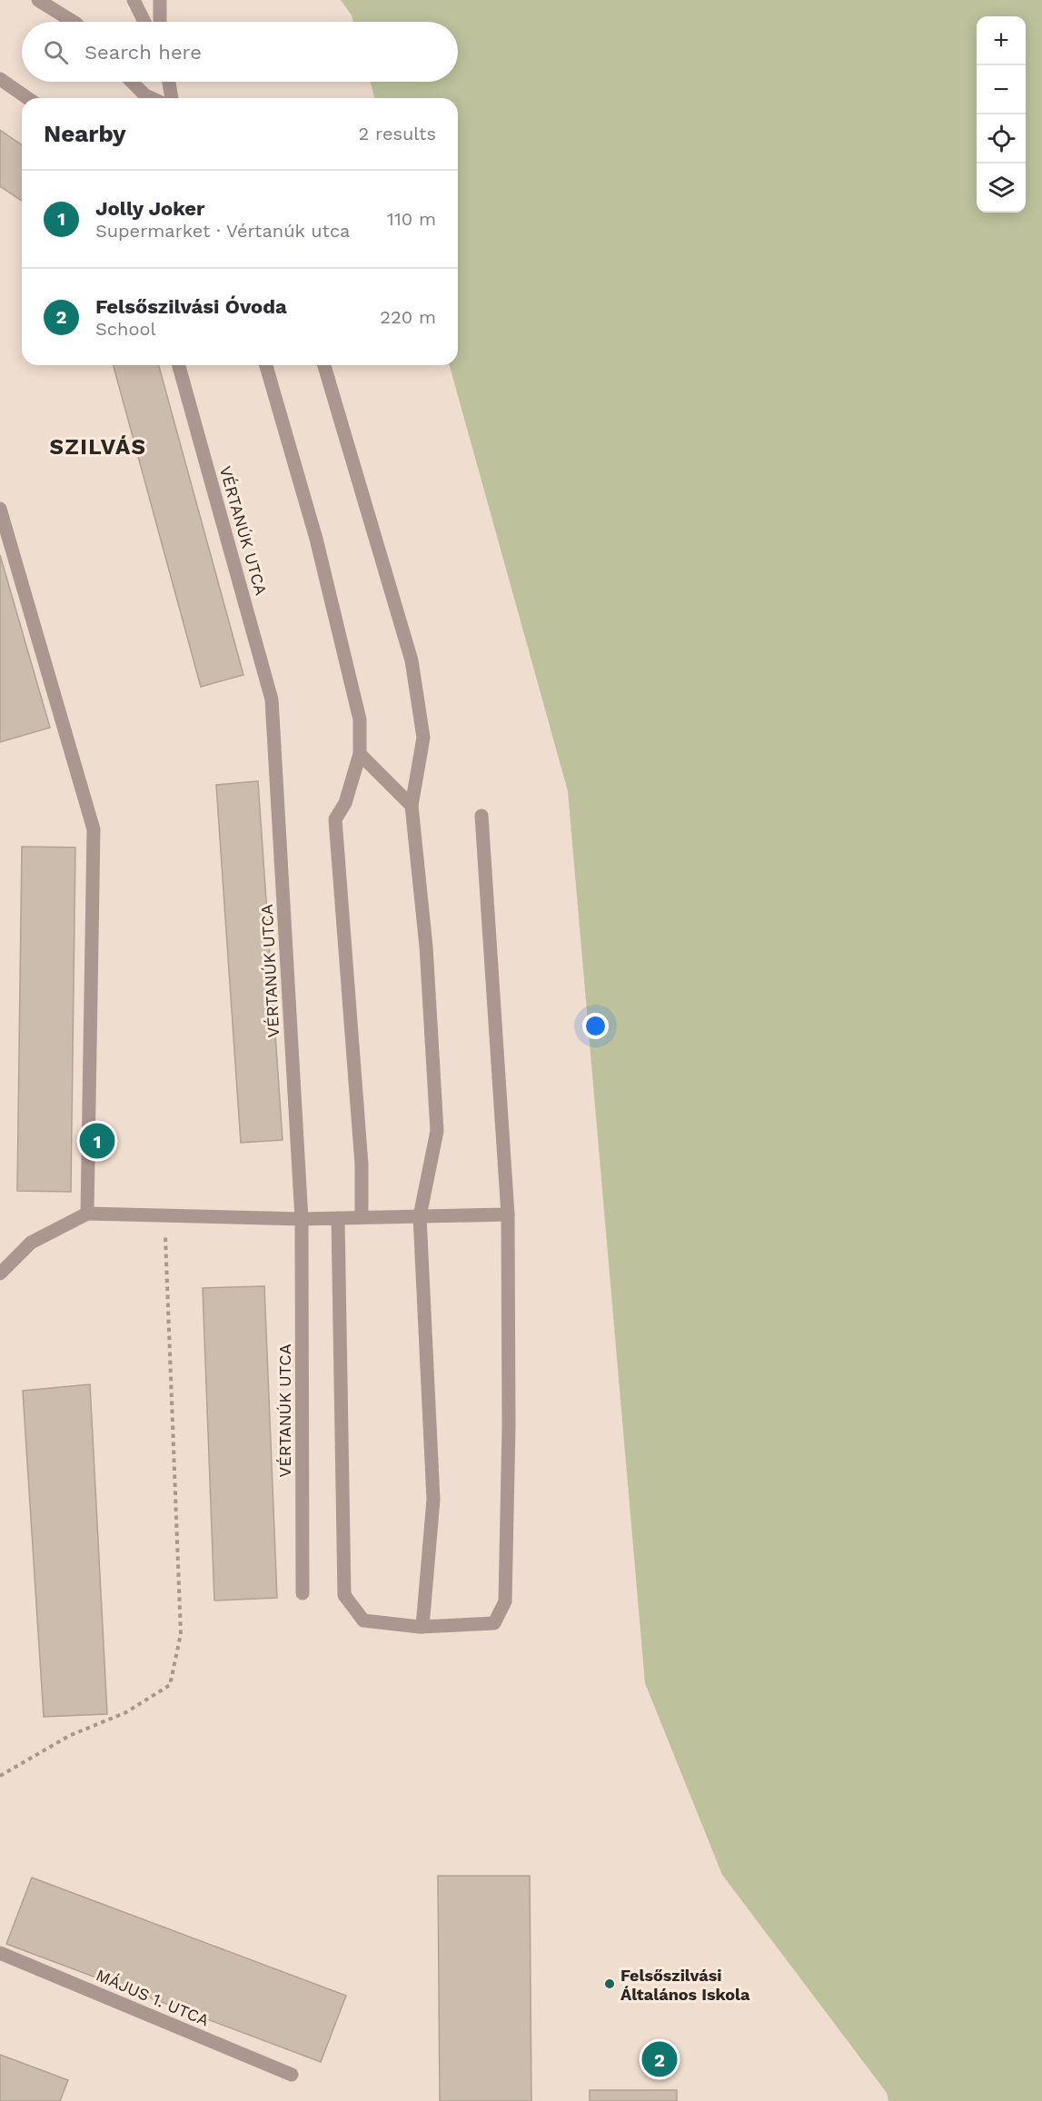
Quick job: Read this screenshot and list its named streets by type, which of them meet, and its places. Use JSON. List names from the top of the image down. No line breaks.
{"streets":{"street":["VÉRTANÚK UTCA","MÁJUS 1. UTCA"]},"districts":["SZILVÁS"],"places":["Felsőszilvási Általános Iskola"],"page":{"map_buttons":["+","−"],"search":"Search here","heading":["Nearby","2 results"],"list":[{"mark":"1","name":"Jolly Joker","note":"Supermarket · Vértanúk utca","value":"110 m"},{"mark":"2","name":"Felsőszilvási Óvoda","note":"School","value":"220 m"}],"pins":["1","2"]}}
